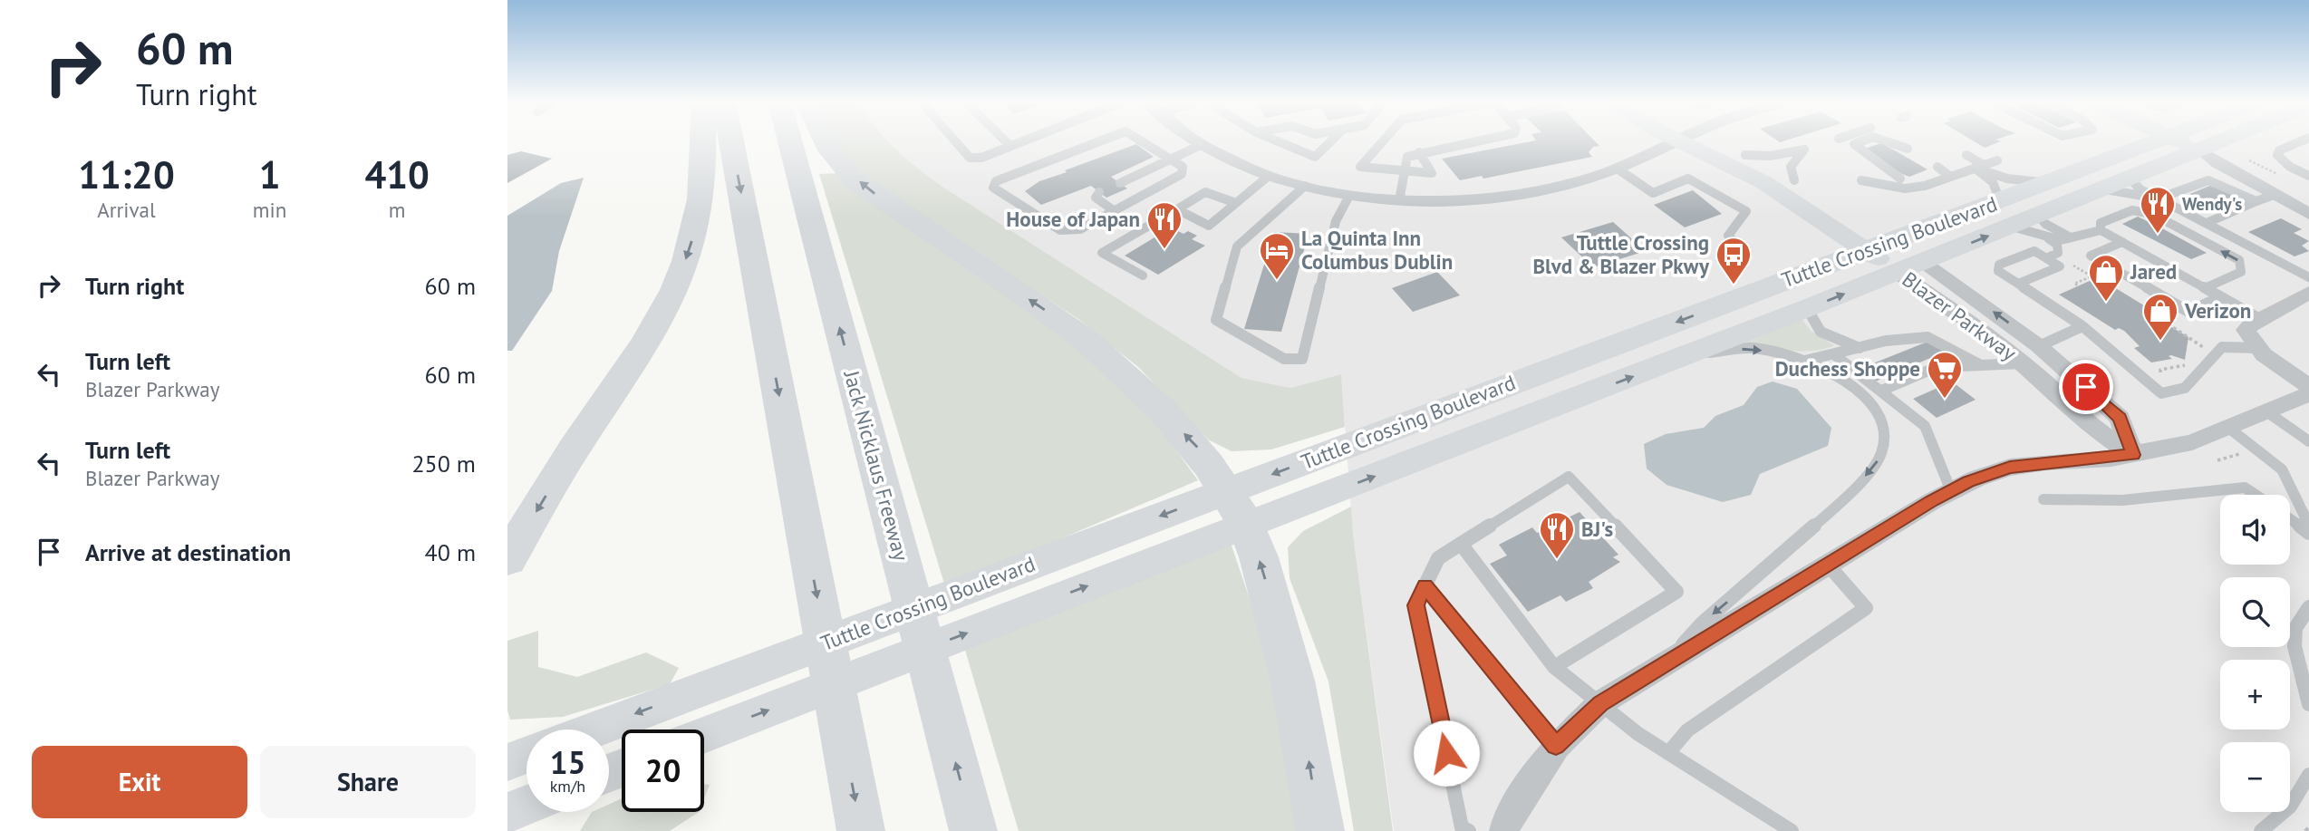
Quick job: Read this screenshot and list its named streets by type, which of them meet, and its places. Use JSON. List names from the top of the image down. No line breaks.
{"streets":{"highway":["Jack Nicklaus Freeway"],"main road":["Tuttle Crossing Boulevard","Blazer Parkway"]},"crossings":[["Tuttle Crossing Boulevard","Blazer Parkway"]],"places":{"restaurant":["Wendy's","House of Japan","BJ's"],"hotel":["La Quinta Inn Columbus Dublin"],"bus stop":["Tuttle Crossing Blvd & Blazer Pkwy"],"shop":["Jared","Verizon"],"supermarket":["Duchess Shoppe"]},"page":{"turn":["60 m","Turn right"],"eta":["11:20","Arrival","1","min","410","m"],"list":[{"name":"Turn right","value":"60 m"},{"name":"Turn left","note":"Blazer Parkway","value":"60 m"},{"name":"Turn left","note":"Blazer Parkway","value":"250 m"},{"name":"Arrive at destination","value":"40 m"}],"map_buttons":["+","−"],"speed":"15 km/h","limit":"20","buttons":["Exit","Share"]}}
